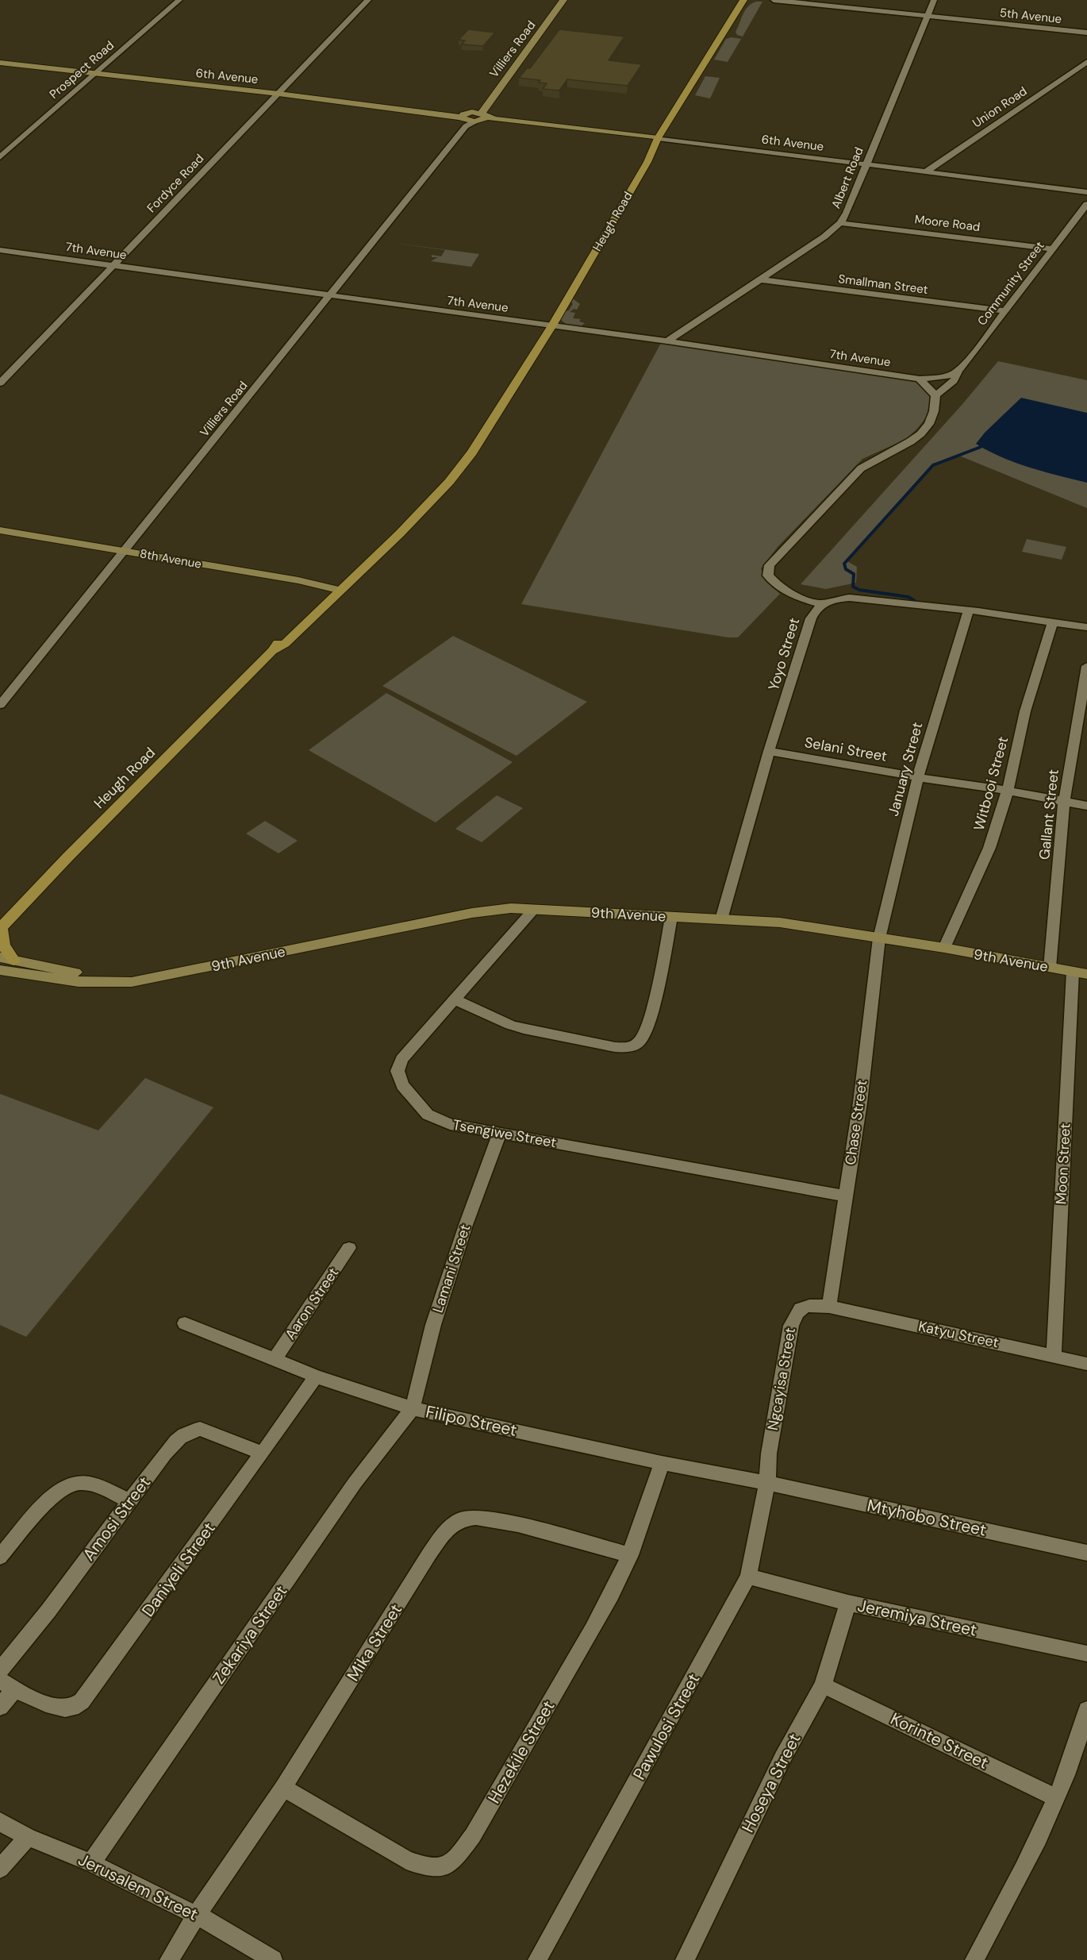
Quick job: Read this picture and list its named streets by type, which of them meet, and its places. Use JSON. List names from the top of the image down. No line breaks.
{"streets":{"main road":["Heugh Road"],"street":["5th Avenue","Villiers Road","Prospect Road","6th Avenue","Union Road","Albert Road","Fordyce Road","Moore Road","7th Avenue","Community Street","Smallman Street","8th Avenue","Yoyo Street","Selani Street","January Street","Witbooi Street","Gallant Street","9th Avenue","Chase Street","Tsengiwe Street","Moon Street","Lamani Street","Aaron Street","Katyu Street","Ngcayisa Street","Filipo Street","Mtyhobo Street","Amosi Street","Daniyeli Street","Jeremiya Street","Zekariya Street","Mika Street","Pawulosi Street","Korinte Street","Hezekile Street","Hoseya Street","Jerusalem Street"]},"crossings":[["5th Avenue","Albert Road"],["Villiers Road","6th Avenue"],["Villiers Road","7th Avenue"],["Villiers Road","8th Avenue"],["Prospect Road","6th Avenue"],["6th Avenue","Union Road"],["6th Avenue","Albert Road"],["6th Avenue","Fordyce Road"],["6th Avenue","Heugh Road"],["Albert Road","Moore Road"],["Albert Road","7th Avenue"],["Albert Road","Smallman Street"],["Fordyce Road","7th Avenue"],["Heugh Road","7th Avenue"],["Heugh Road","8th Avenue"],["Moore Road","Community Street"],["7th Avenue","Community Street"],["Community Street","Smallman Street"],["Yoyo Street","Selani Street"],["Yoyo Street","9th Avenue"],["Selani Street","January Street"],["Selani Street","Witbooi Street"],["Selani Street","Gallant Street"],["January Street","9th Avenue"],["January Street","Chase Street"],["Witbooi Street","9th Avenue"],["Gallant Street","9th Avenue"],["9th Avenue","Chase Street"],["9th Avenue","Tsengiwe Street"],["9th Avenue","Moon Street"],["Chase Street","Tsengiwe Street"],["Chase Street","Katyu Street"],["Chase Street","Ngcayisa Street"],["Tsengiwe Street","Lamani Street"],["Moon Street","Katyu Street"],["Lamani Street","Filipo Street"],["Lamani Street","Zekariya Street"],["Aaron Street","Filipo Street"],["Katyu Street","Ngcayisa Street"],["Ngcayisa Street","Filipo Street"],["Ngcayisa Street","Mtyhobo Street"],["Ngcayisa Street","Pawulosi Street"],["Filipo Street","Mtyhobo Street"],["Filipo Street","Daniyeli Street"],["Filipo Street","Zekariya Street"],["Filipo Street","Pawulosi Street"],["Filipo Street","Hezekile Street"],["Mtyhobo Street","Pawulosi Street"],["Amosi Street","Daniyeli Street"],["Jeremiya Street","Pawulosi Street"],["Jeremiya Street","Hoseya Street"],["Zekariya Street","Jerusalem Street"],["Mika Street","Hezekile Street"],["Mika Street","Jerusalem Street"],["Korinte Street","Hoseya Street"]]}
